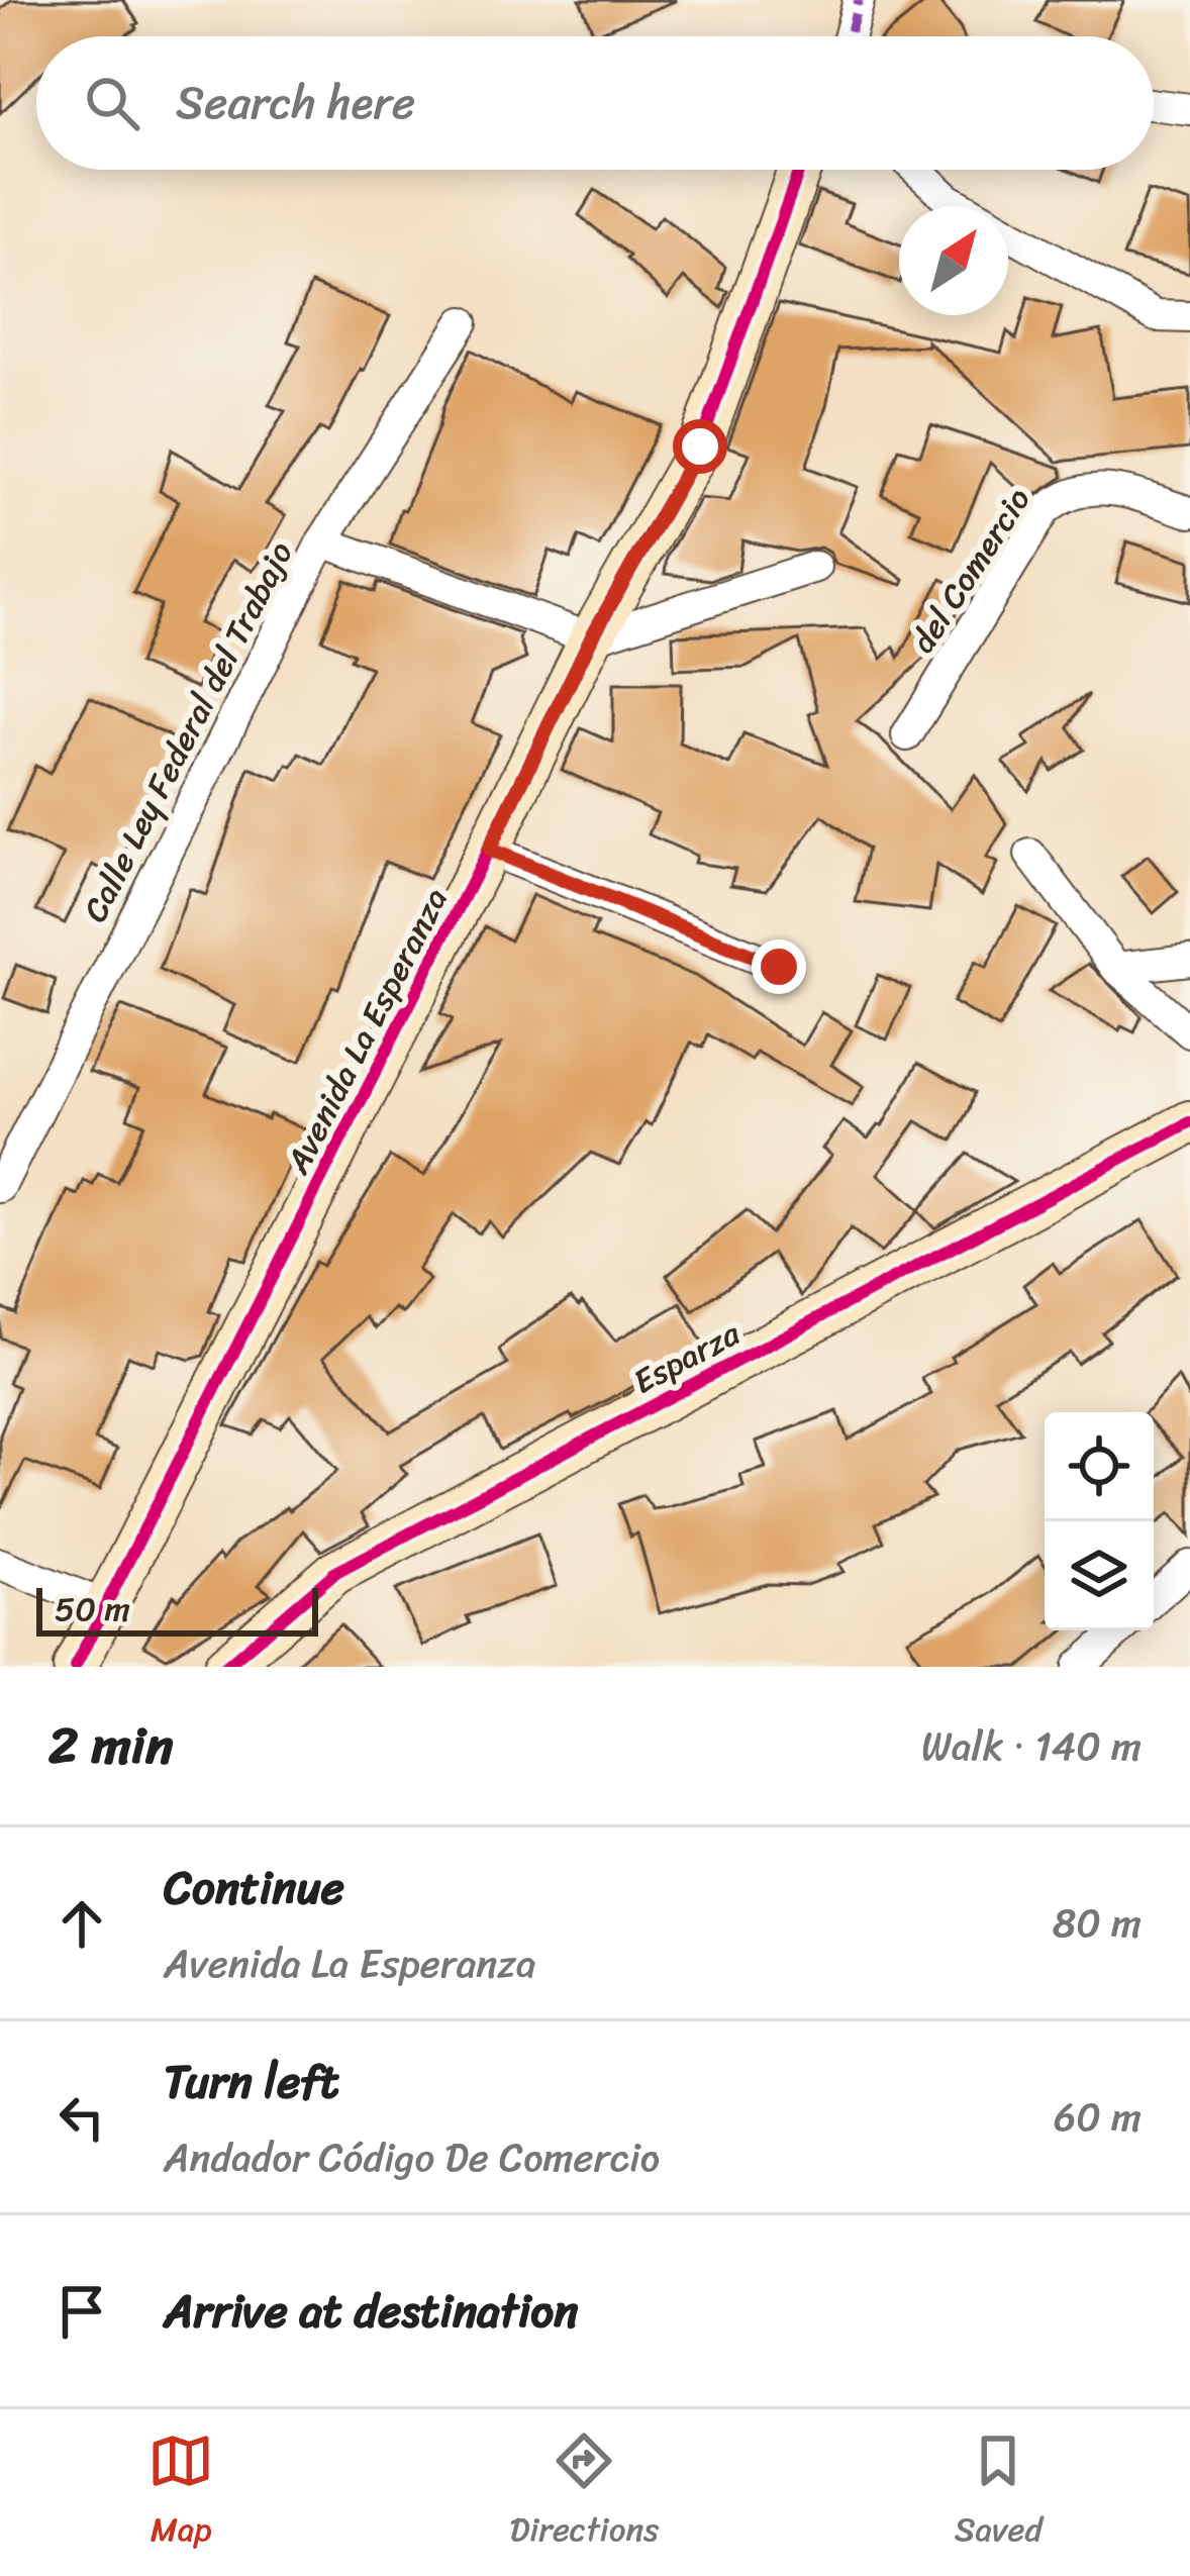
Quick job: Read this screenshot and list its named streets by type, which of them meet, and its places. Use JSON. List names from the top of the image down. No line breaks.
{"streets":{"street":["del Comercio","Calle Ley Federal del Trabajo","Avenida La Esperanza","Esparza"]},"scale_bar":"50 m","north":"top right","page":{"search":"Search here","scale":"50 m","heading":["2 min","Walk · 140 m"],"list":[["Continue","Avenida La Esperanza","80 m"],["Turn left","Andador Código De Comercio","60 m"],"Arrive at destination"],"nav":["Map","Directions","Saved"]}}
